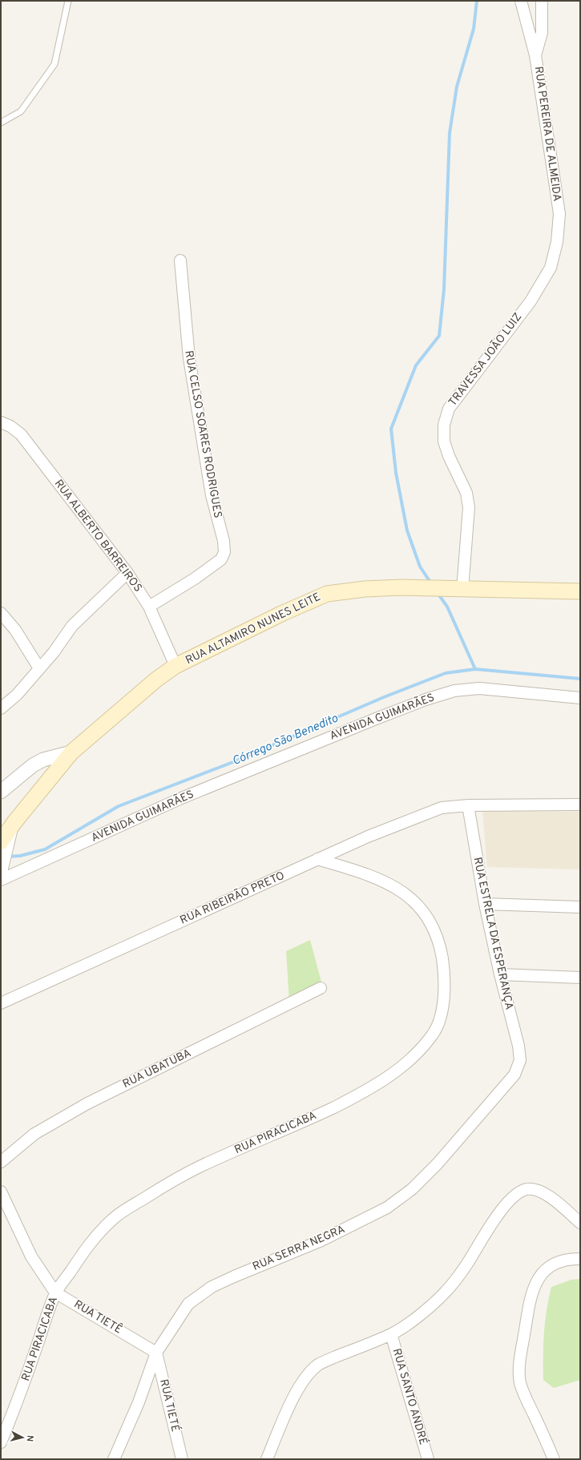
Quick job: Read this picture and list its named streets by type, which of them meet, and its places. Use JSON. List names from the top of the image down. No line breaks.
{"streets":{"main road":["RUA ALTAMIRO NUNES LEITE"],"street":["RUA PEREIRA DE ALMEIDA","TRAVESSA JOÃO LUIZ","RUA CELSO SOARES RODRIGUES","RUA ALBERTO BARREIROS","AVENIDA GUIMARÃES","RUA RIBEIRÃO PRETO","RUA ESTRELA DA ESPERANÇA","RUA UBATUBA","RUA PIRACICABA","RUA SERRA NEGRA","RUA TIETÊ","RUA SANTO ANDRÉ","RUA TIETÉ"]},"crossings":[["RUA PEREIRA DE ALMEIDA","TRAVESSA JOÃO LUIZ"],["TRAVESSA JOÃO LUIZ","RUA ALTAMIRO NUNES LEITE"],["RUA CELSO SOARES RODRIGUES","RUA ALBERTO BARREIROS"],["RUA ALBERTO BARREIROS","RUA ALTAMIRO NUNES LEITE"],["RUA RIBEIRÃO PRETO","RUA ESTRELA DA ESPERANÇA"],["RUA RIBEIRÃO PRETO","RUA PIRACICABA"],["RUA ESTRELA DA ESPERANÇA","RUA SERRA NEGRA"],["RUA PIRACICABA","RUA TIETÊ"],["RUA SERRA NEGRA","RUA TIETÊ"],["RUA SERRA NEGRA","RUA TIETÉ"],["RUA TIETÊ","RUA TIETÉ"]],"water":["Córrego São Benedito"],"north":"right"}
